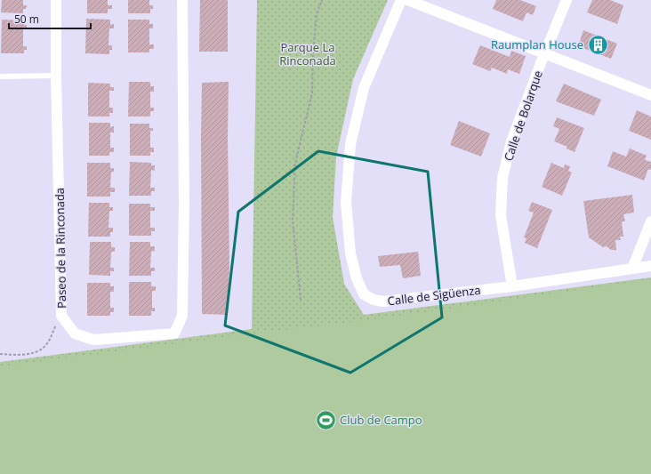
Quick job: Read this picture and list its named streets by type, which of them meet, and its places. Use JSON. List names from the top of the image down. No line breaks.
{"streets":{"street":["Calle de Bolarque","Paseo de la Rinconada","Calle de Sigüenza"]},"crossings":[["Calle de Bolarque","Calle de Sigüenza"]],"parks":["Parque La Rinconada"],"places":{"building":["Raumplan House"],"sports":["Club de Campo"]},"scale_bar":"50 m"}
